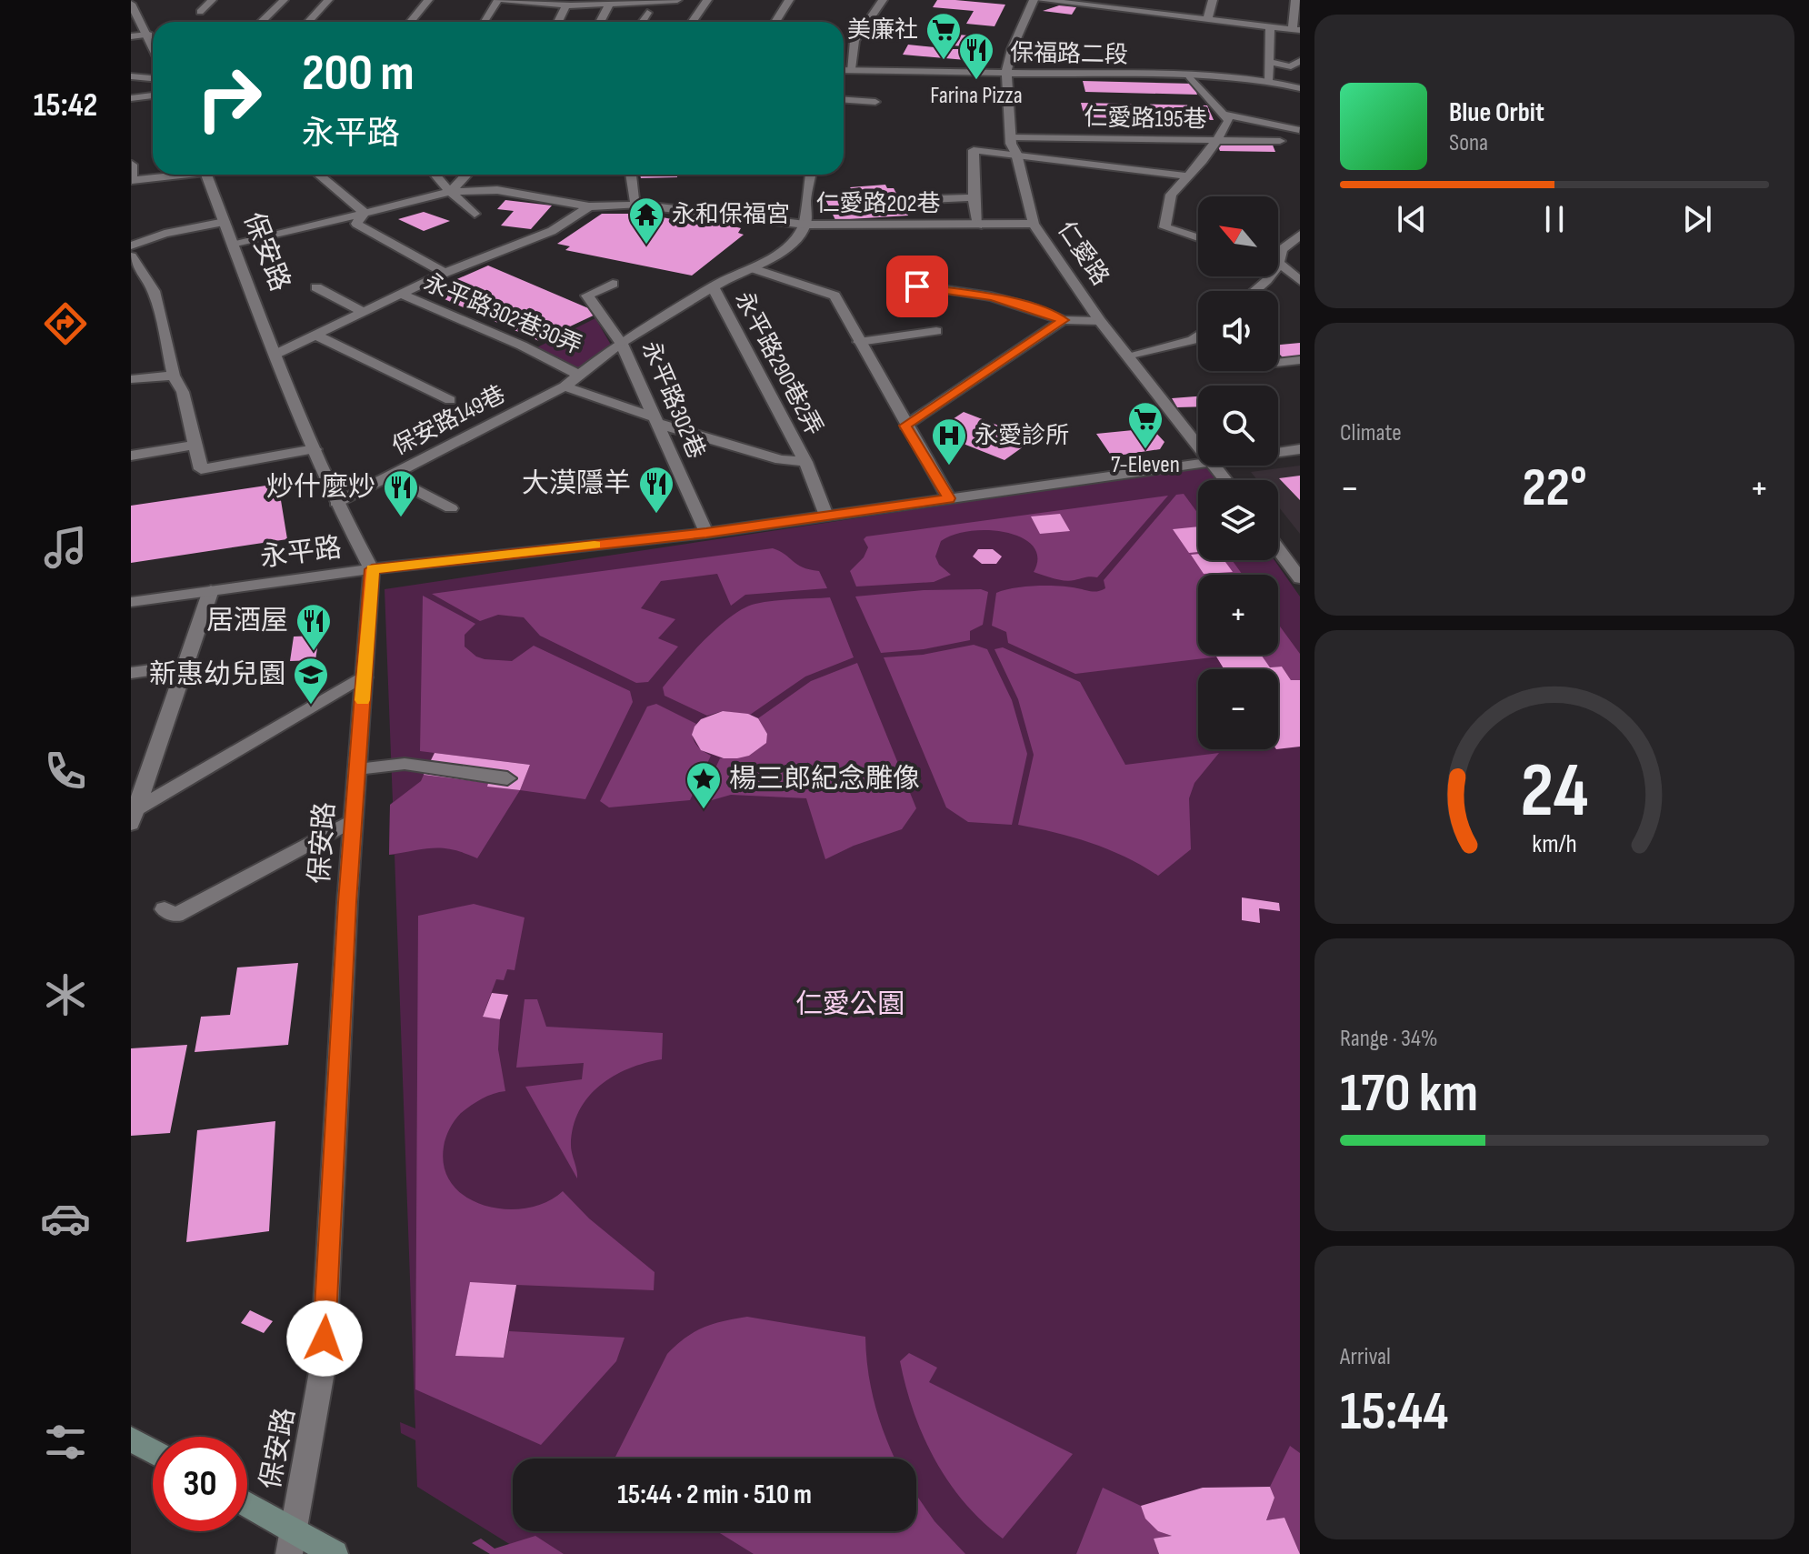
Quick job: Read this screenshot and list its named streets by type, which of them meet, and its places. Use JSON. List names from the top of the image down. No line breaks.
{"streets":{"street":["保福路二段","仁愛路195巷","仁愛路202巷","保安路","仁愛路","永平路302巷30弄","永平路290巷2弄","永平路302巷","保安路149巷","永平路"]},"crossings":[["保福路二段","仁愛路"],["仁愛路195巷","仁愛路"],["仁愛路202巷","保安路"],["仁愛路202巷","仁愛路"],["仁愛路202巷","永平路302巷"],["保安路","保安路149巷"],["保安路","永平路"],["永平路302巷30弄","永平路302巷"],["永平路302巷30弄","保安路149巷"],["永平路290巷2弄","永平路302巷"],["永平路290巷2弄","永平路"],["永平路302巷","永平路"]],"parks":["仁愛公園"],"places":{"supermarket":["美廉社","7-Eleven"],"restaurant":["Farina Pizza","大漠隱羊","炒什麼炒","居酒屋"],"temple":["永和保福宮"],"hospital":["永愛診所"],"school or university":["新惠幼兒園"],"place":["楊三郎紀念雕像"]},"north":"top left","page":{"tabs":"15:42","turn":["200 m","永平路"],"song":["Blue Orbit","Sona"],"map_buttons":["+","−"],"tile":["Climate",["Range · 34%","170 km"],["Arrival","15:44"]],"heat":["−","22°","+"],"limit":"30","trip":"15:44 · 2 min · 510 m","gauge":["24","km/h"]}}
